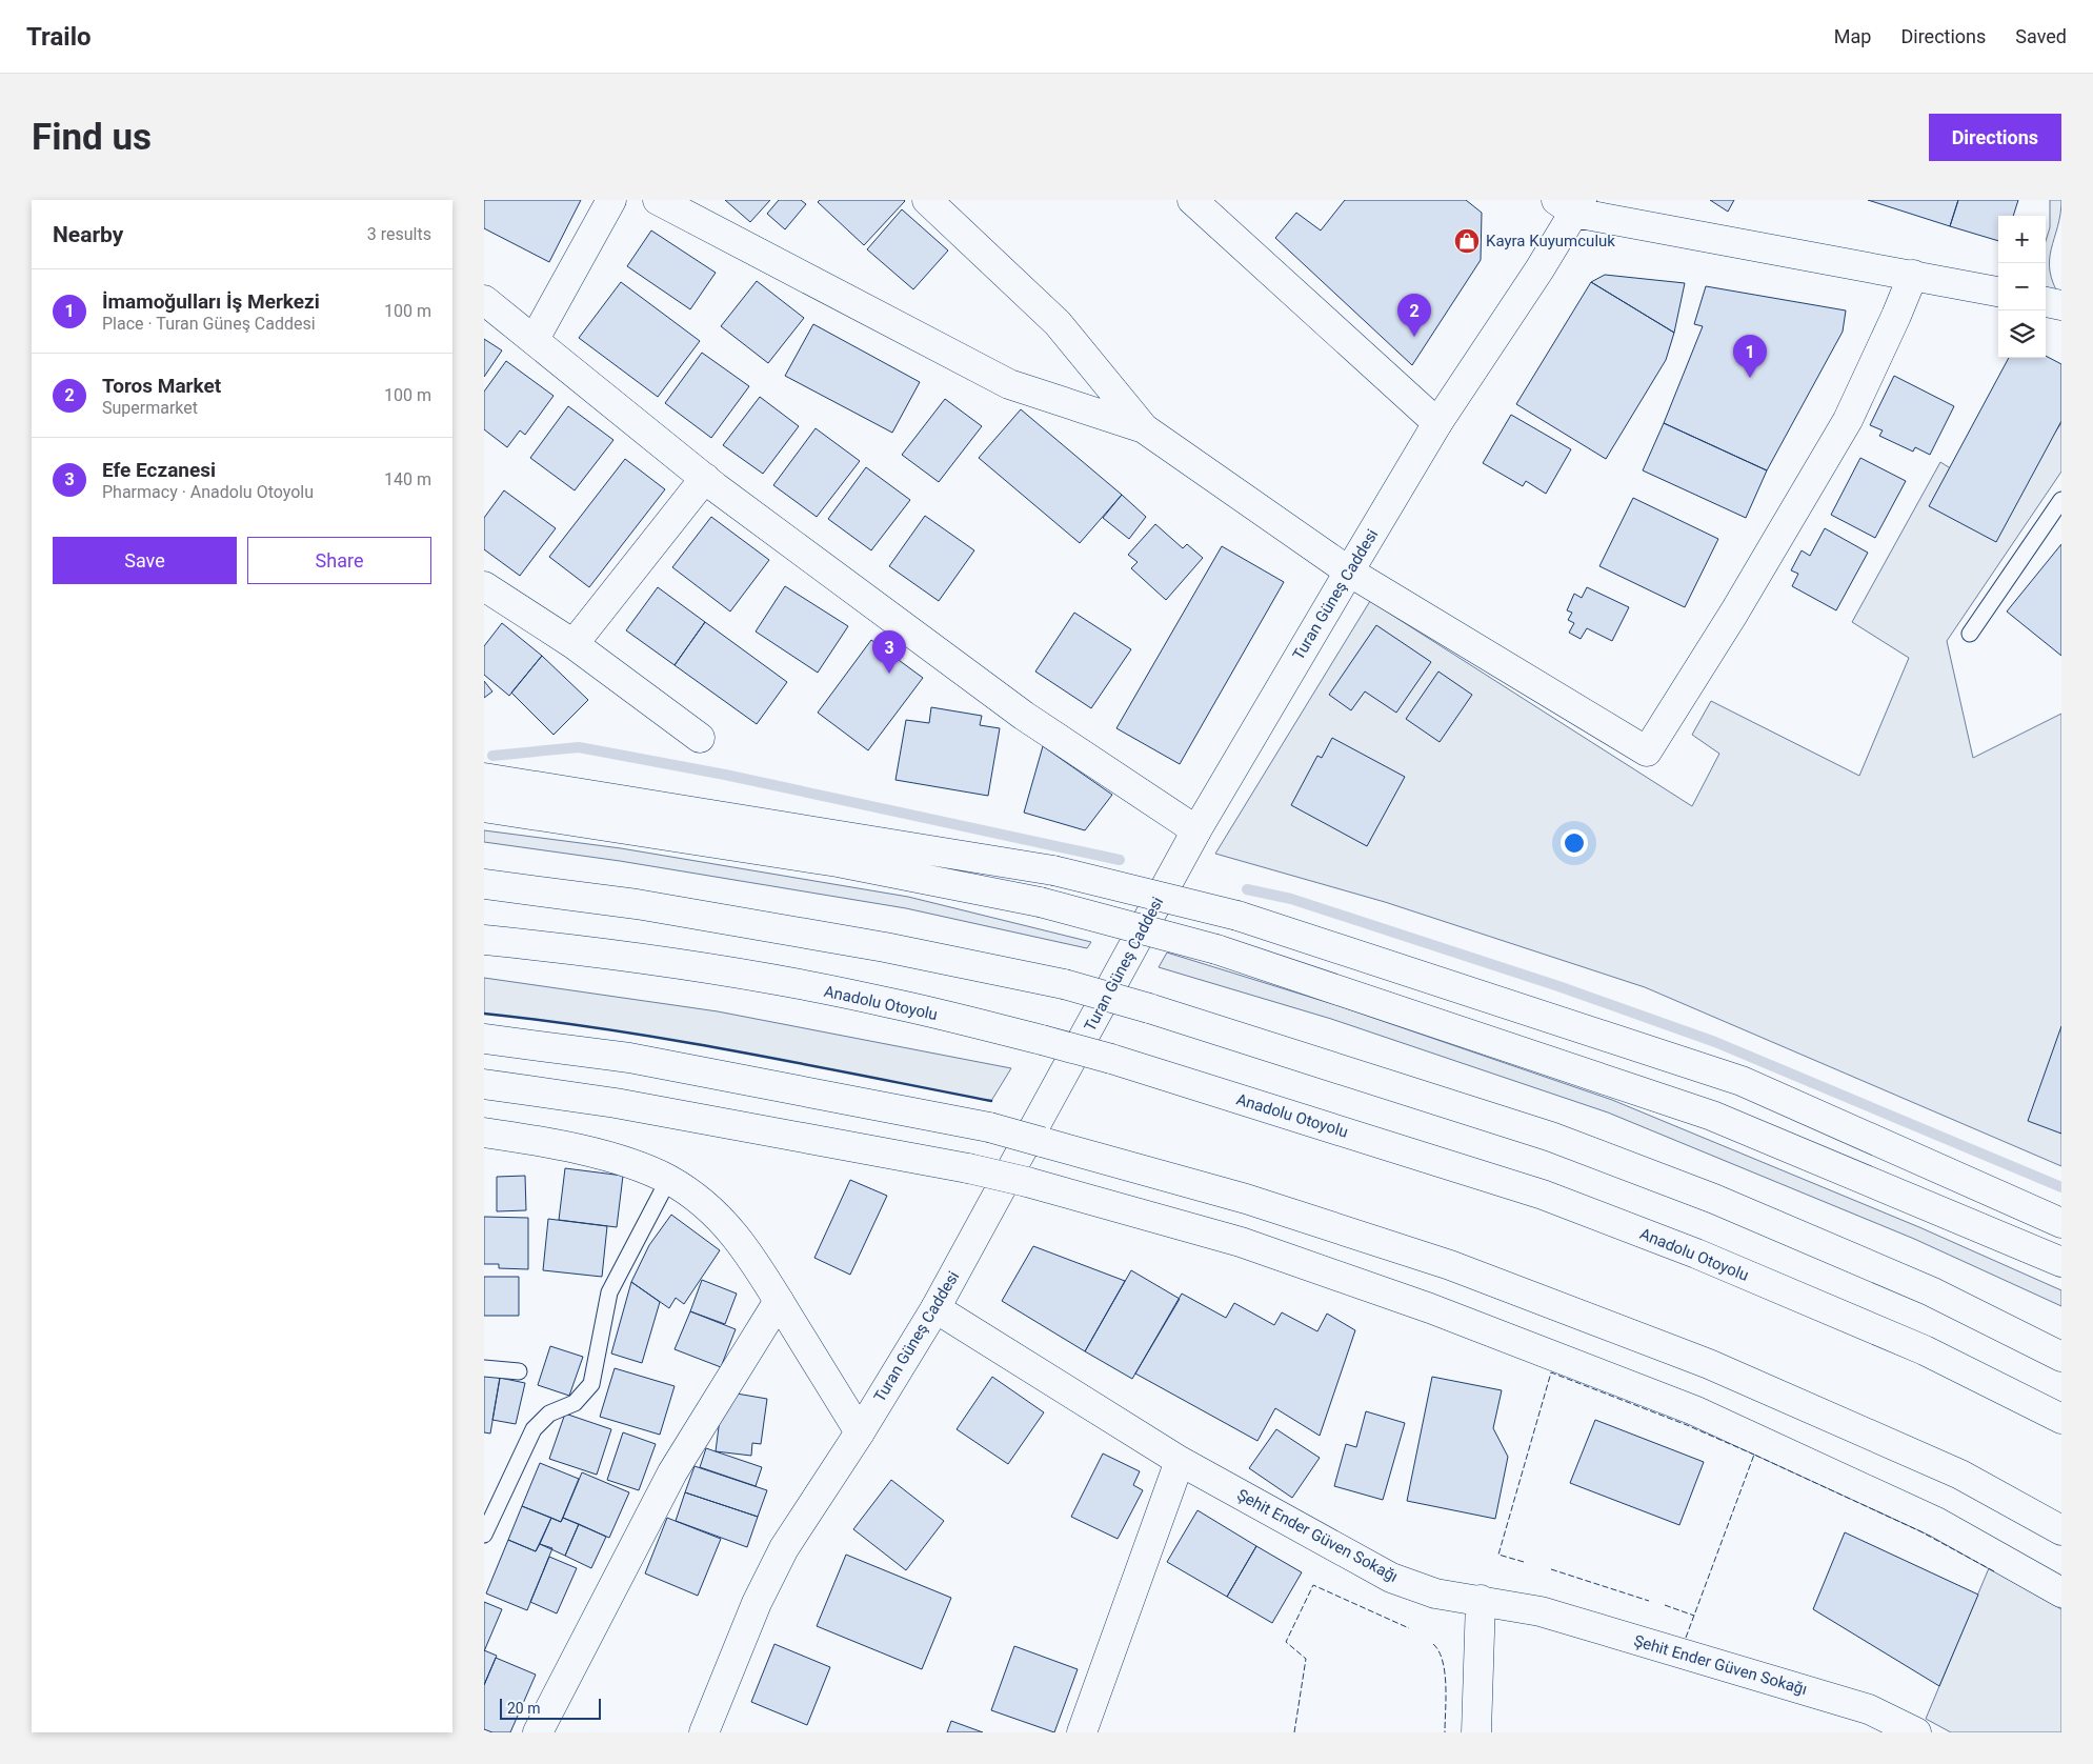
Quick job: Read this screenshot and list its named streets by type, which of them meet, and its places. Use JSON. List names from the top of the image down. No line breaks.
{"streets":{"main road":["Turan Güneş Caddesi","Anadolu Otoyolu","Şehit Ender Güven Sokağı"]},"crossings":[["Turan Güneş Caddesi","Şehit Ender Güven Sokağı"]],"places":{"shop":["Kayra Kuyumculuk"]},"scale_bar":"20 m","page":{"header":"Trailo","nav":["Map","Directions","Saved"],"buttons":["Directions",["Save","Share"]],"title":"Find us","heading":["Nearby","3 results"],"map_buttons":["+","−"],"list":[{"mark":"1","name":"İmamoğulları İş Merkezi","note":"Place · Turan Güneş Caddesi","value":"100 m"},{"mark":"2","name":"Toros Market","note":"Supermarket","value":"100 m"},{"mark":"3","name":"Efe Eczanesi","note":"Pharmacy · Anadolu Otoyolu","value":"140 m"}],"pins":["2","1","3"],"scale":"20 m"}}
